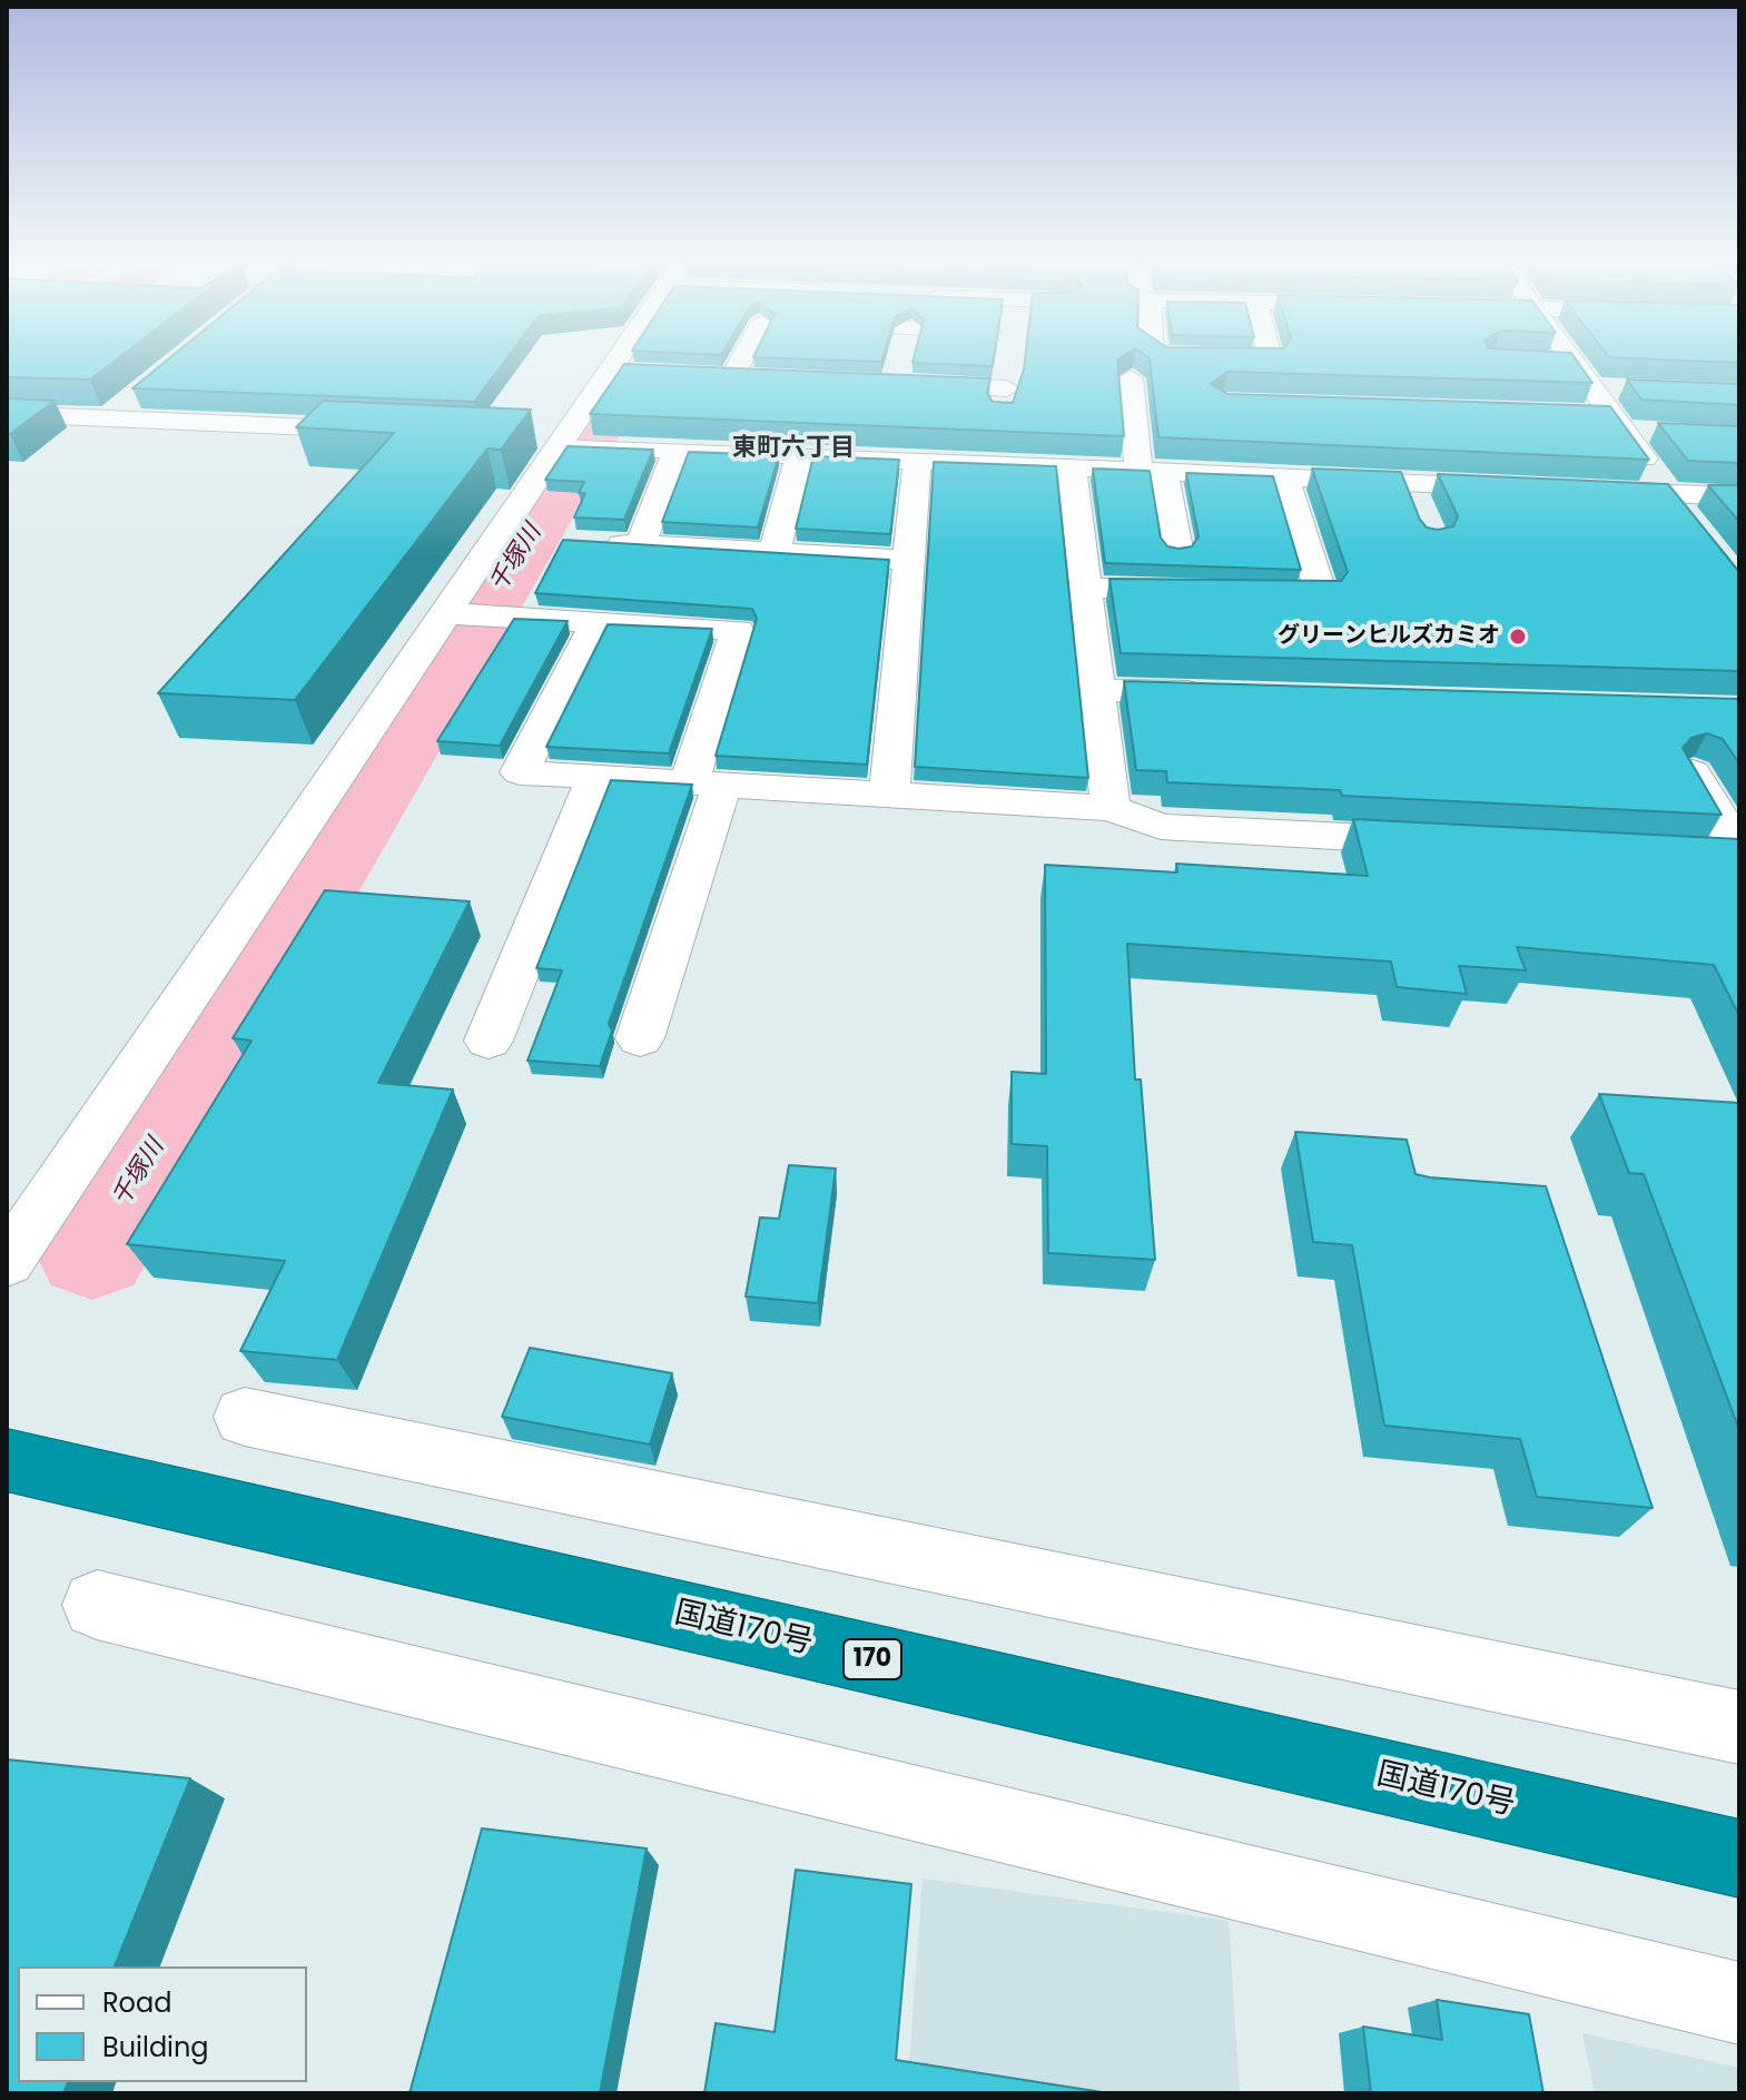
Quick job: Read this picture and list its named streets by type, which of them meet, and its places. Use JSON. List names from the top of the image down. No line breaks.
{"streets":{"highway":["国道170号","170"]},"districts":["東町六丁目"],"water":["千塚川"],"places":["グリーンヒルズカミオ"],"legend":["Road","Building"]}
